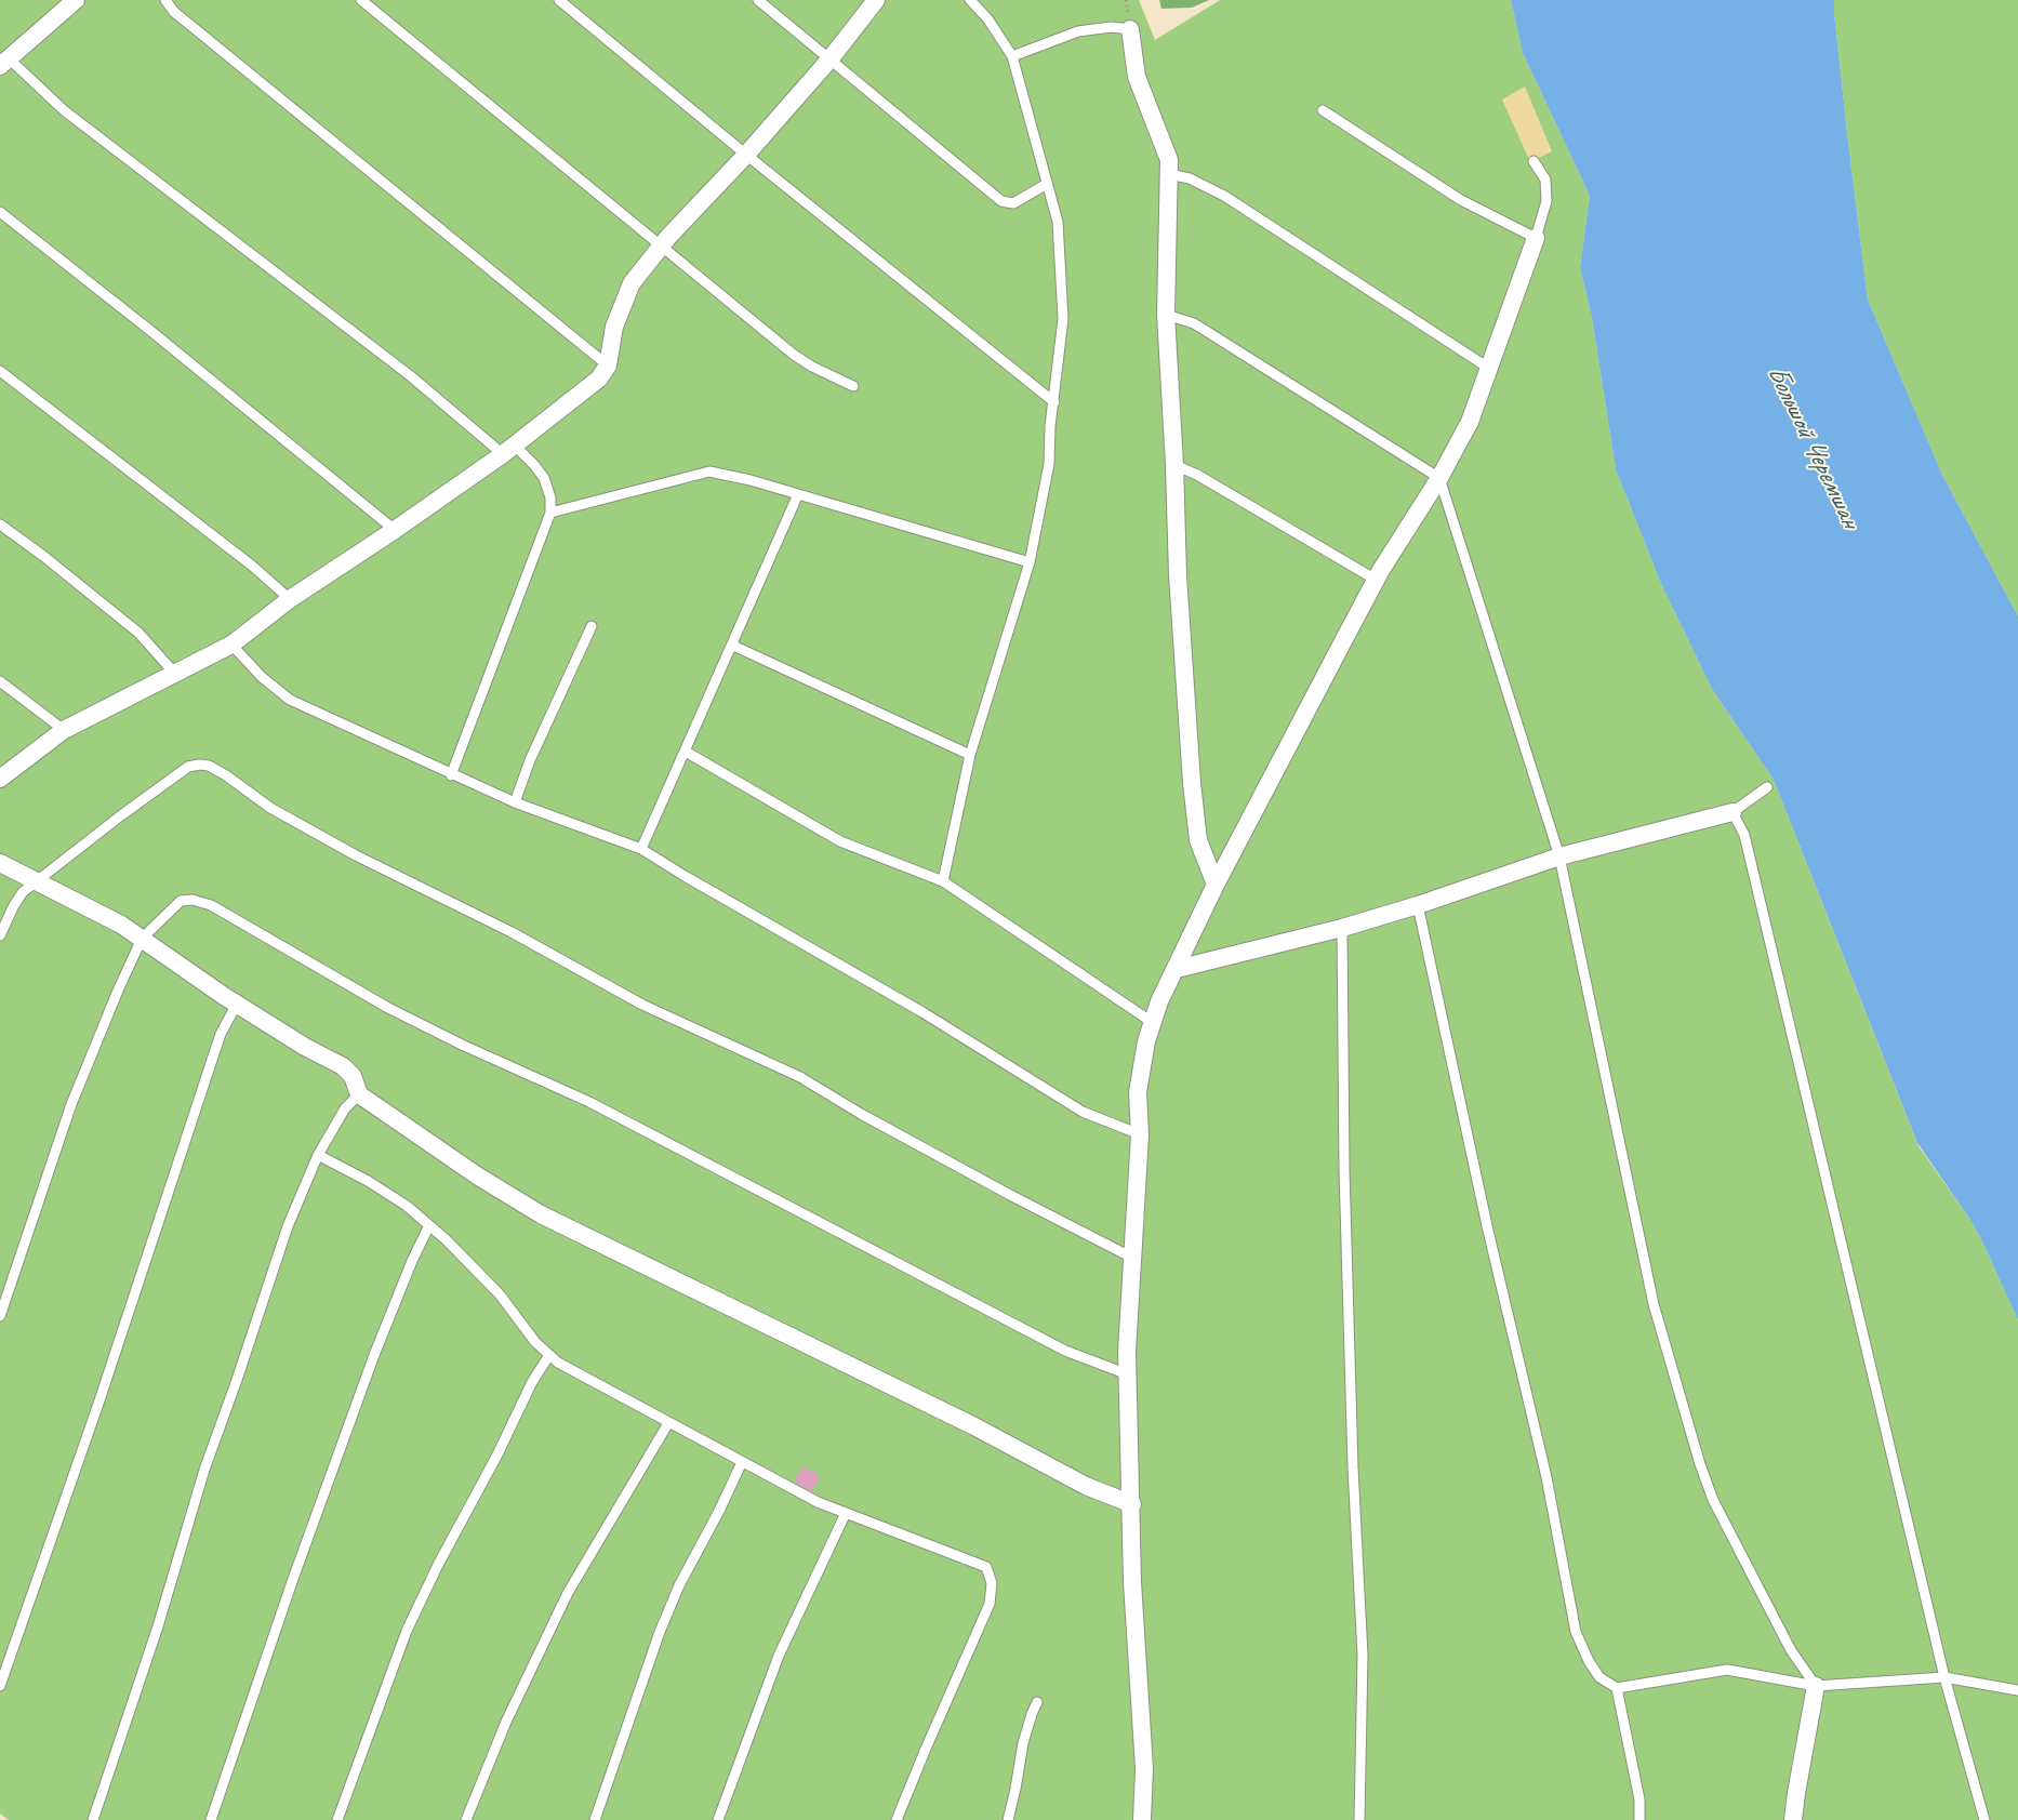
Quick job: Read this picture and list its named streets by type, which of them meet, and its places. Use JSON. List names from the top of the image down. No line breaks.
{"water":["Большой Черемшан"]}
